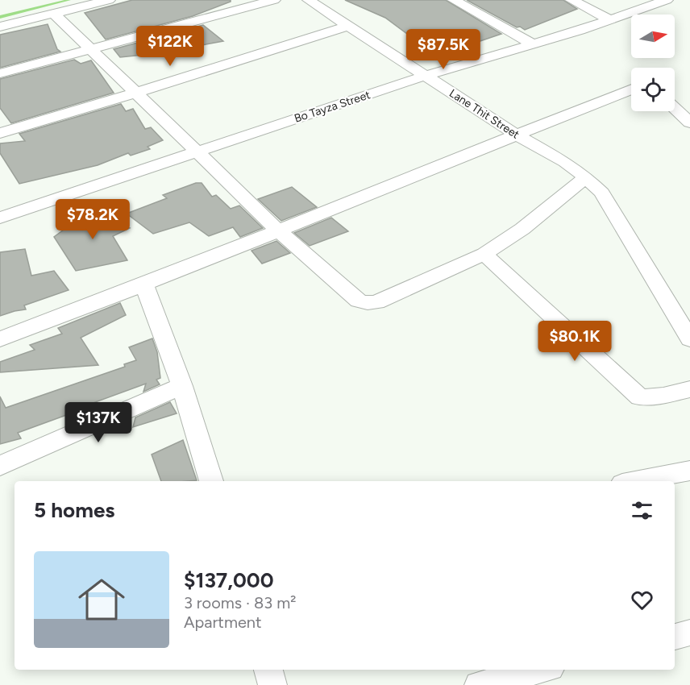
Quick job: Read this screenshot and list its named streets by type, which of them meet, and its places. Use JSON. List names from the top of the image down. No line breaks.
{"streets":{"street":["Bo Tayza Street","Lane Thit Street"]},"crossings":[["Bo Tayza Street","Lane Thit Street"]],"north":"right","page":{"price":["$122K","$87.5K","$78.2K","$80.1K","$137K"],"heading":"5 homes","list":[{"name":"$137,000","note":"3 rooms · 83 m² · Apartment"}]}}
